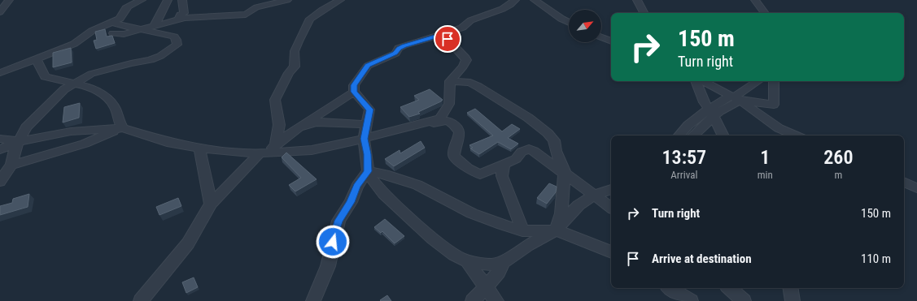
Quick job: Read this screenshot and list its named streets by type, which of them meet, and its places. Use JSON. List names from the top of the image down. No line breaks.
{"north":"top right","page":{"turn":["150 m","Turn right"],"eta":["13:57","Arrival","1","min","260","m"],"list":[{"name":"Turn right","value":"150 m"},{"name":"Arrive at destination","value":"110 m"}]}}
